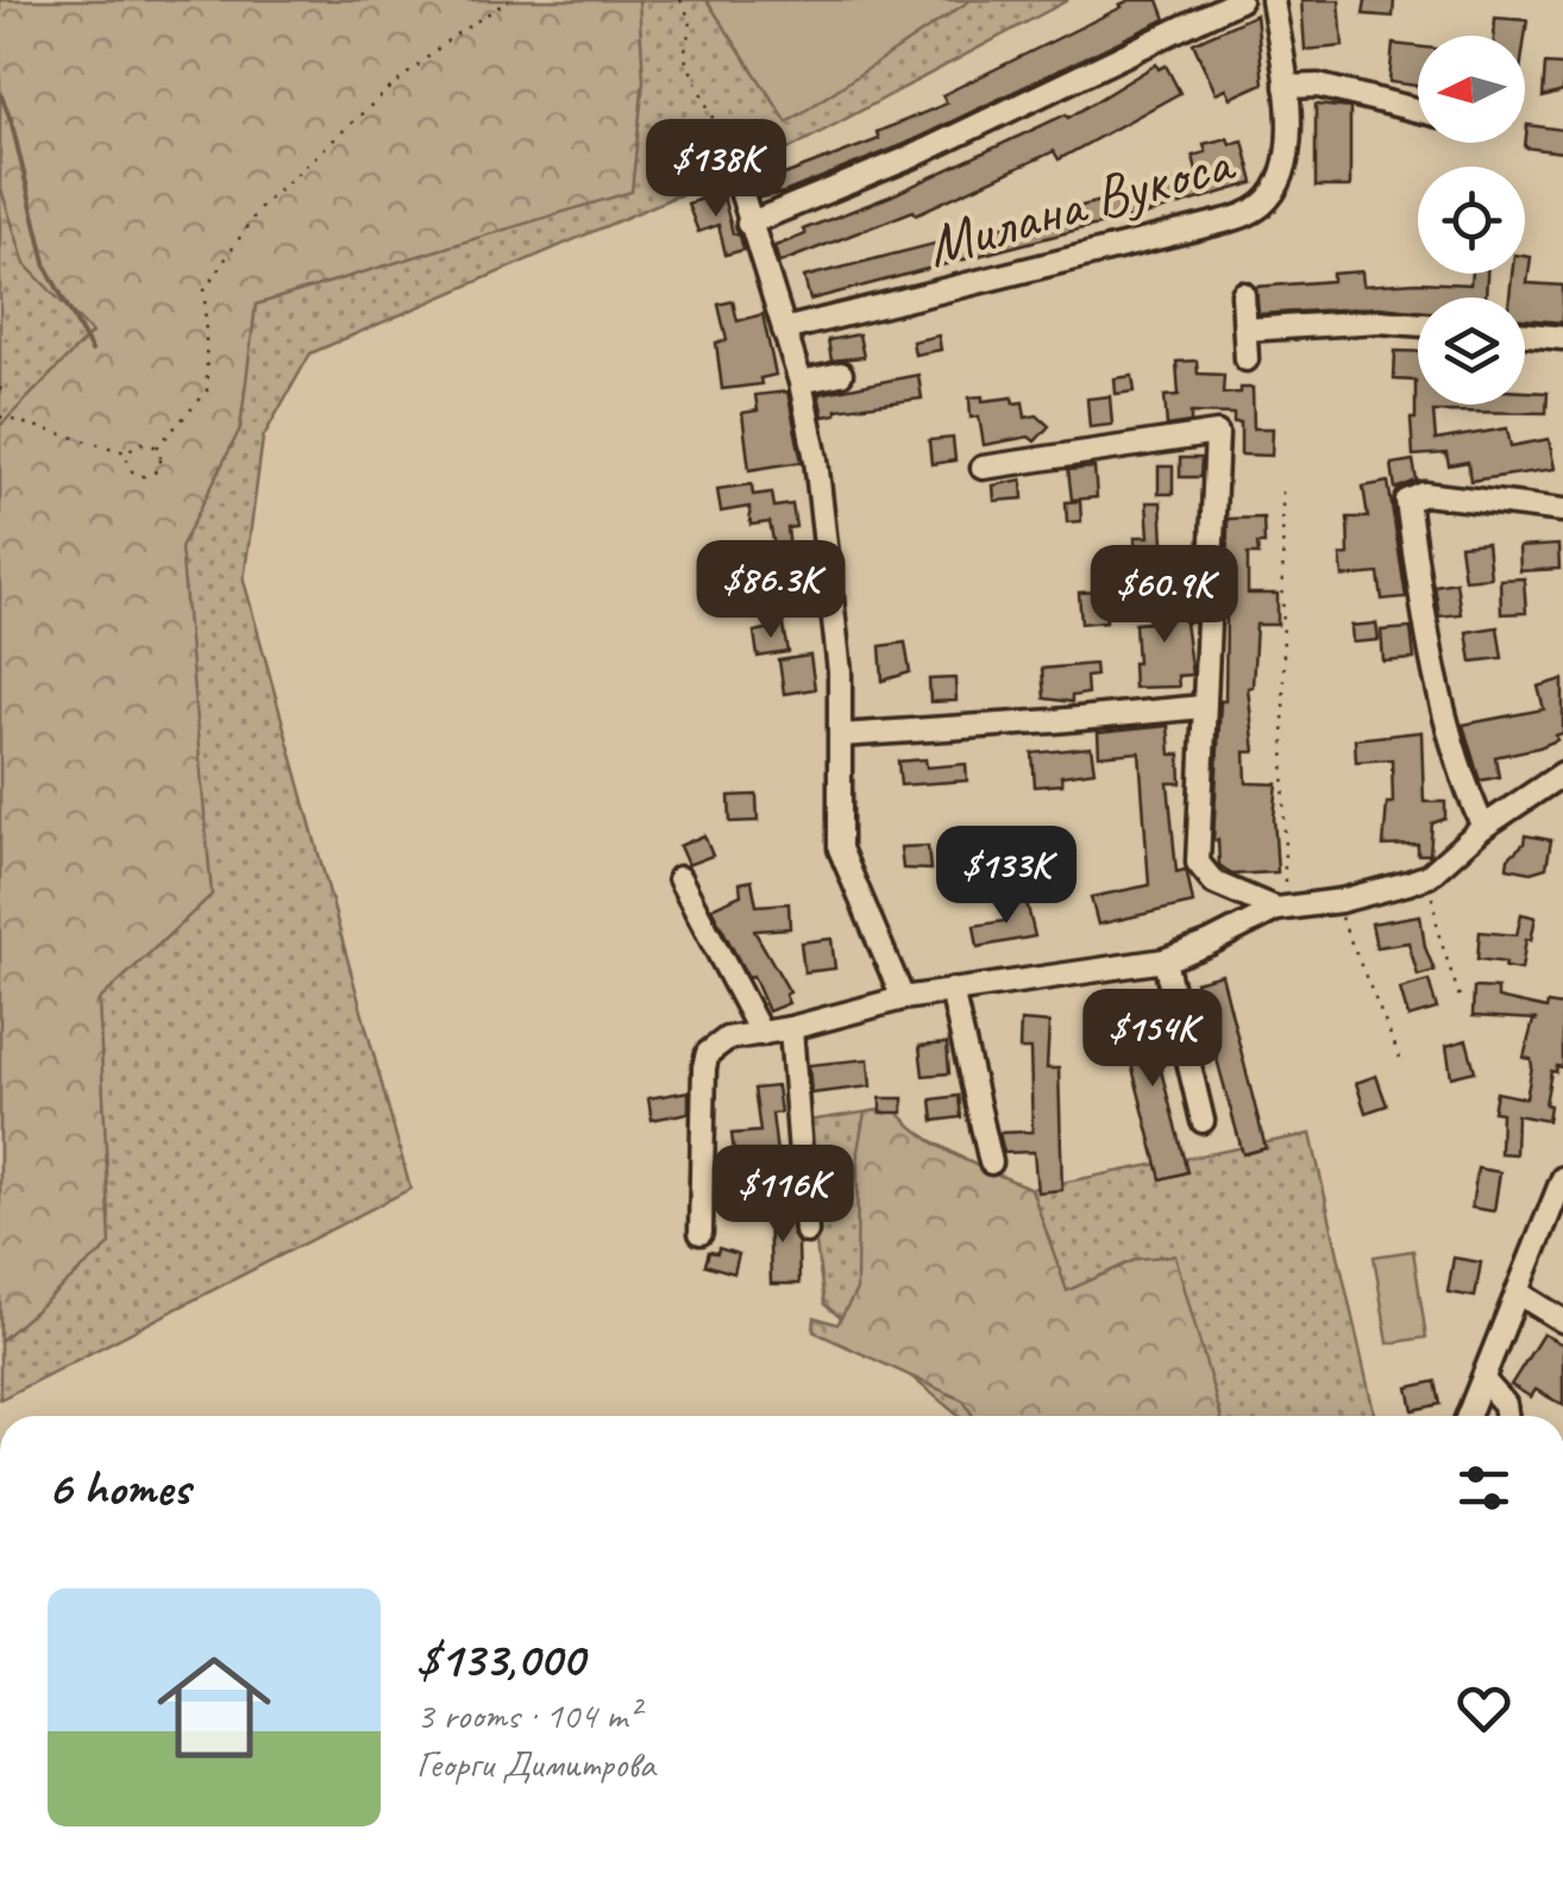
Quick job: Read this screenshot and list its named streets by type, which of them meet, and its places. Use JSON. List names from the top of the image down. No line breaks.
{"streets":{"street":["Милана Вукоса"]},"north":"left","page":{"price":["$138K","$86.3K","$60.9K","$133K","$154K","$116K"],"heading":"6 homes","list":[{"name":"$133,000","note":"3 rooms · 104 m² · Георги Димитрова"}]}}
